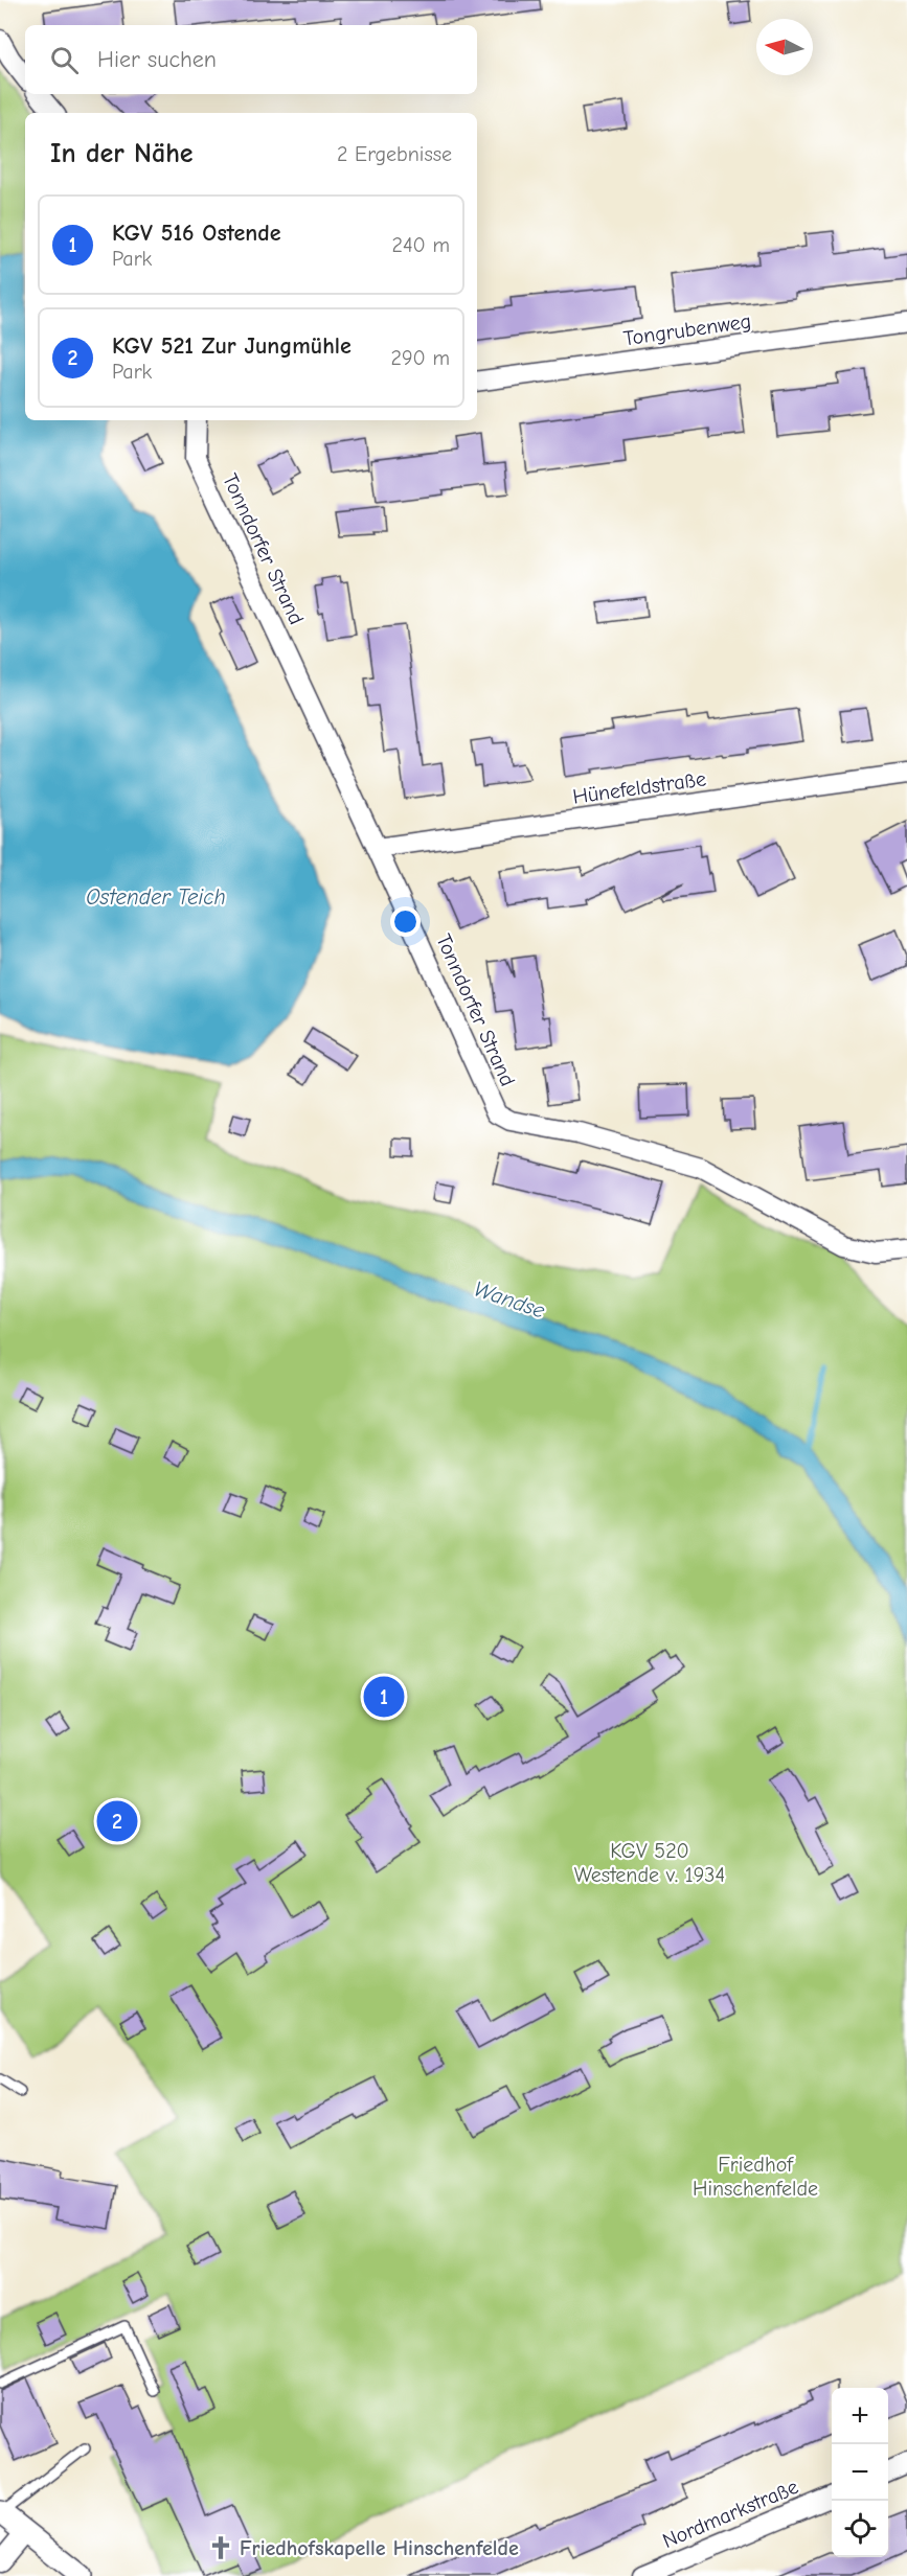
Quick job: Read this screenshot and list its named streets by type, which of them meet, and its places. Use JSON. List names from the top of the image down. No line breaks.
{"streets":{"street":["Tongrubenweg","Tonndorfer Strand","Hünefeldstraße","Nordmarkstraße"]},"crossings":[["Tonndorfer Strand","Hünefeldstraße"]],"water":["Ostender Teich","Wandse"],"parks":["KGV 520 Westende v. 1934","Friedhof Hinschenfelde"],"places":{"church":["Friedhofskapelle Hinschenfelde"]},"north":"left","page":{"search":"Hier suchen","heading":["In der Nähe","2 Ergebnisse"],"list":[{"mark":"1","name":"KGV 516 Ostende","note":"Park","value":"240 m"},{"mark":"2","name":"KGV 521 Zur Jungmühle","note":"Park","value":"290 m"}],"pins":["1","2"],"map_buttons":["+","−"]}}
